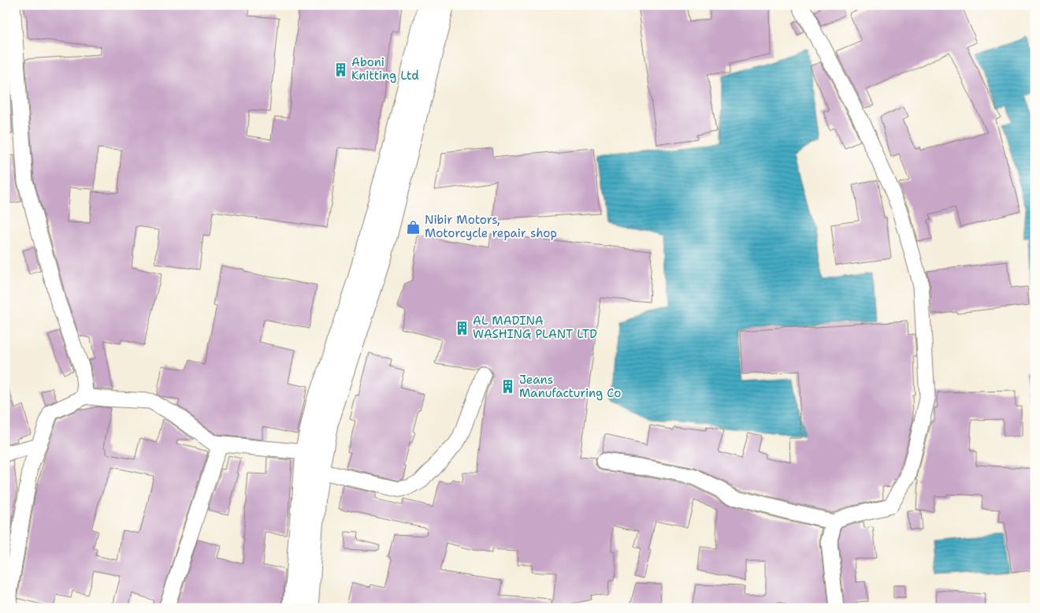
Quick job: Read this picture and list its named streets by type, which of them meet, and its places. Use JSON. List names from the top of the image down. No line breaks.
{"places":{"building":["Aboni Knitting Ltd","AL MADINA WASHING PLANT LTD","Jeans Manufacturing Co"],"shop":["Nibir Motors, Motorcycle repair shop"]}}
